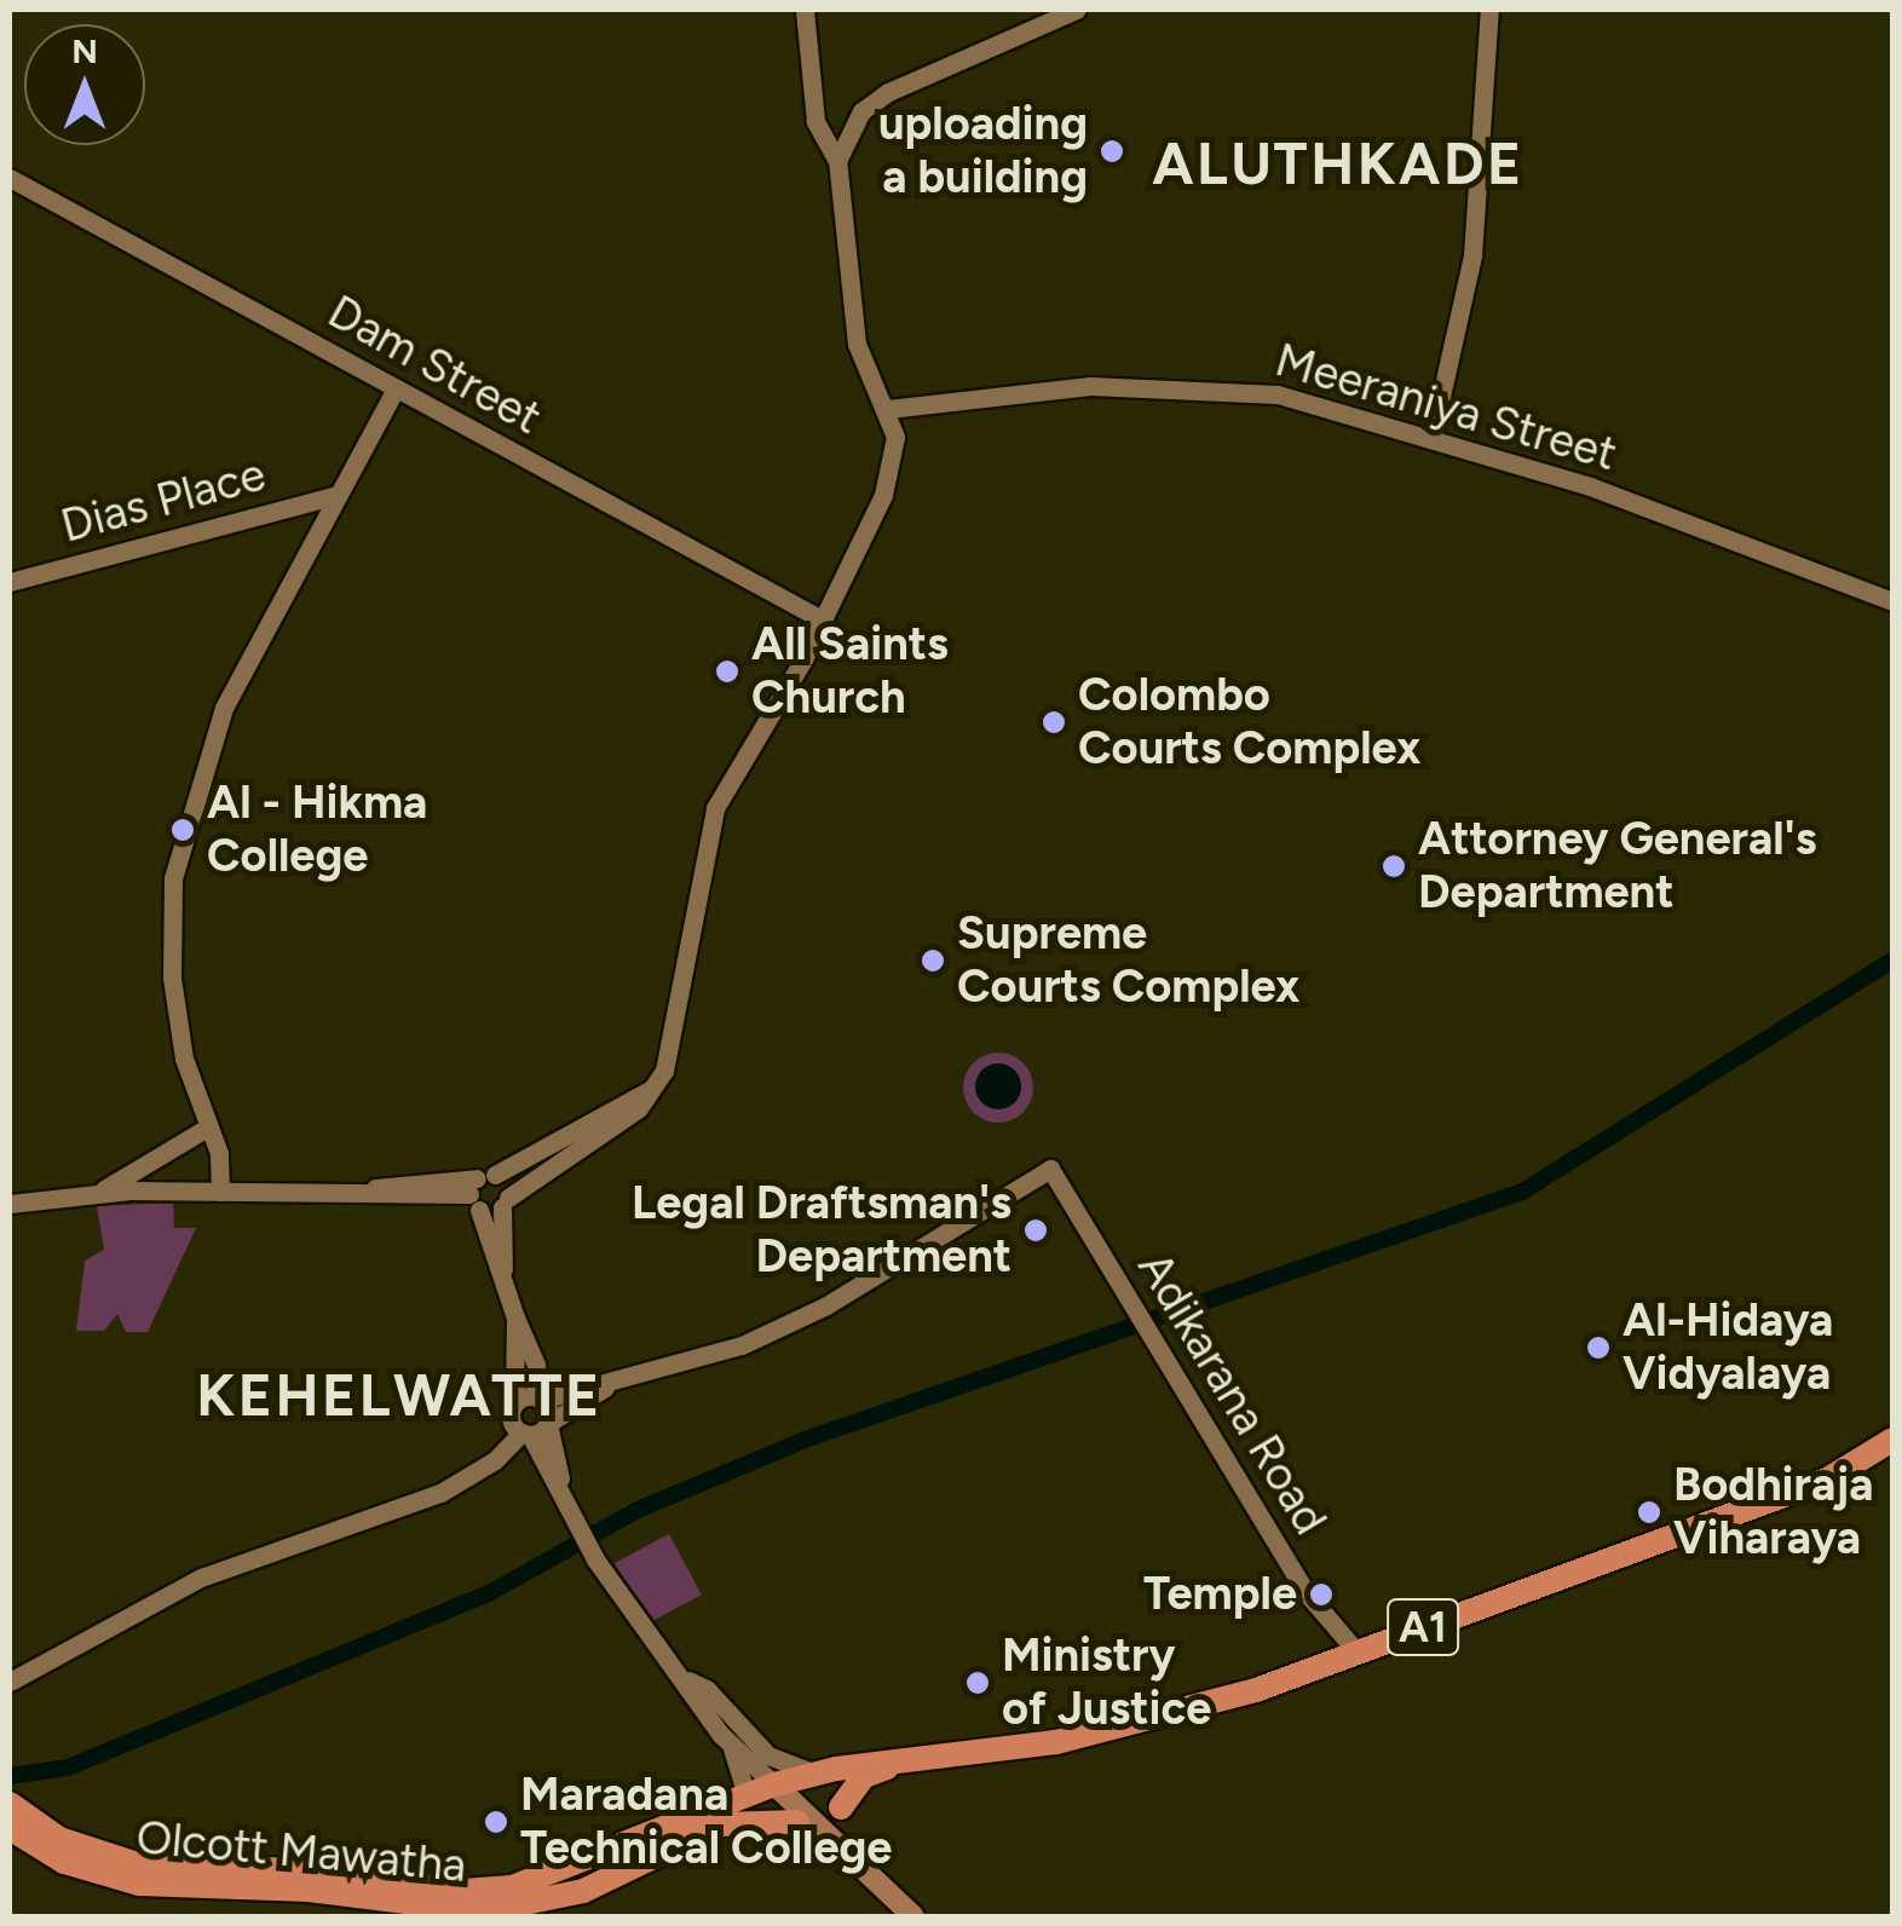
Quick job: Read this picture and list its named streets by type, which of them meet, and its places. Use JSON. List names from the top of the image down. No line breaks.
{"streets":{"highway":["A1","Olcott Mawatha"],"street":["Dam Street","Meeraniya Street","Dias Place","Adikarana Road"]},"crossings":[["Adikarana Road","A1"],["A1","Olcott Mawatha"]],"districts":["ALUTHKADE","KEHELWATTE"],"places":["uploading a building","All Saints Church","Colombo Courts Complex","Al - Hikma College","Attorney General's Department","Supreme Courts Complex","Legal Draftsman's Department","Al-Hidaya Vidyalaya","Bodhiraja Viharaya","Temple","Ministry of Justice","Maradana Technical College"],"north":"top"}
